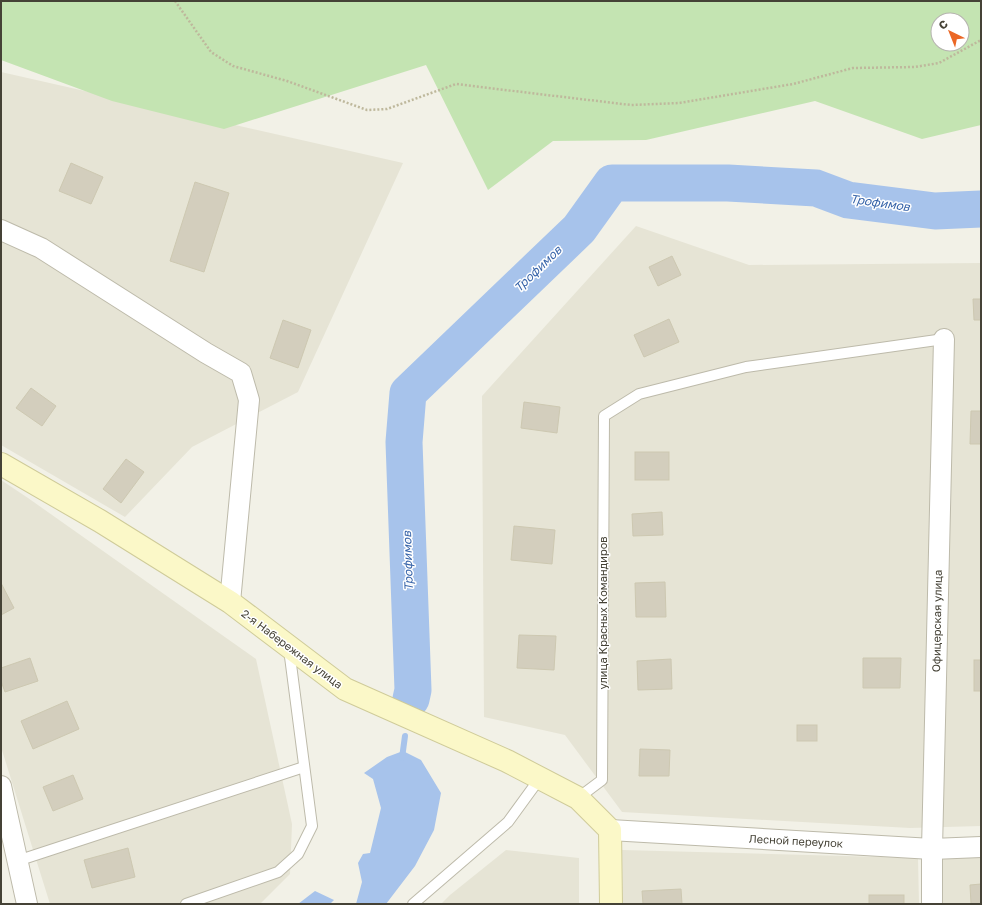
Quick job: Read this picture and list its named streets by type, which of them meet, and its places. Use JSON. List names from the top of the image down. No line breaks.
{"streets":{"street":["Офицерская улица","2-я Набережная улица","Лесной переулок"],"lane":["улица Красных Командиров"]},"crossings":[["улица Красных Командиров","Офицерская улица"],["улица Красных Командиров","2-я Набережная улица"],["Офицерская улица","Лесной переулок"],["2-я Набережная улица","Лесной переулок"]],"water":["Трофимов"],"north":"top left"}
